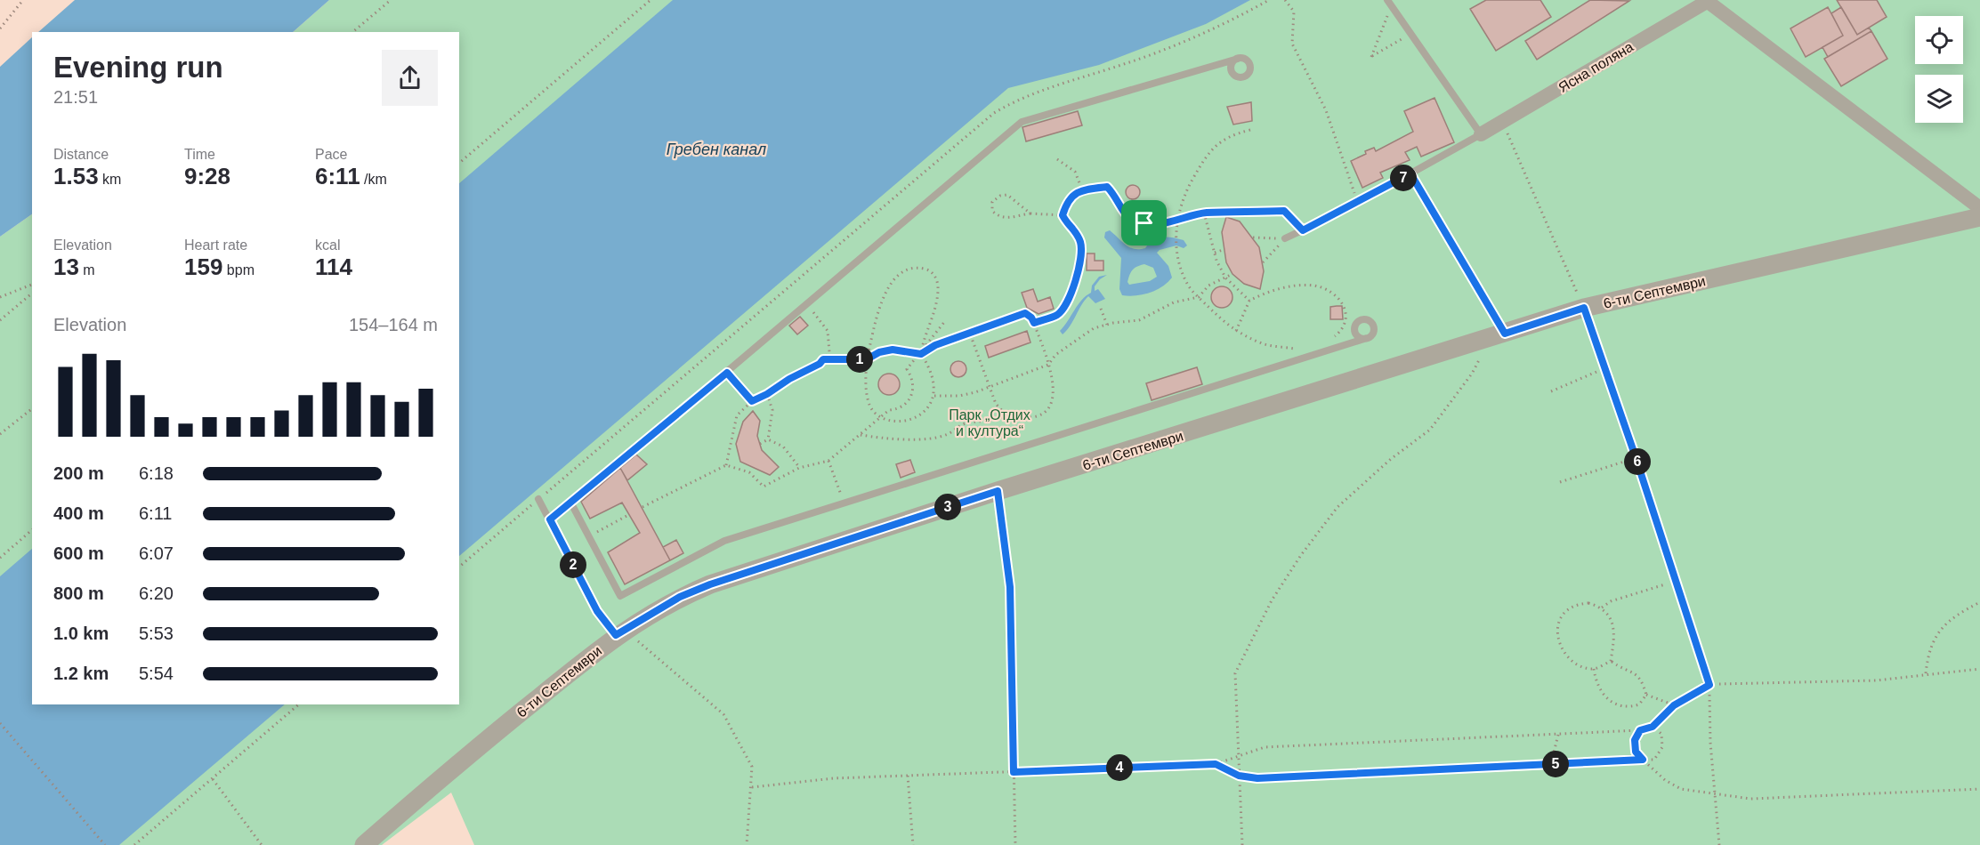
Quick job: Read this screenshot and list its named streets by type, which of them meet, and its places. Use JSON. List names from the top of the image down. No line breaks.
{"streets":{"street":["Ясна поляна","6-ти Септември"]},"water":["Гребен канал"],"parks":["Парк „Отдих и култура“"],"page":{"heading":["Evening run","21:51"],"stats":[["Distance","1.53 km"],["Time","9:28"],["Pace","6:11 /km"],["Elevation","13 m"],["Heart rate","159 bpm"],["kcal","114"]],"pins":["7","1","6","3","2","5","4"],"chart":["Elevation","154–164 m"],"list":[{"name":"200 m","note":"6:18"},{"name":"400 m","note":"6:11"},{"name":"600 m","note":"6:07"},{"name":"800 m","note":"6:20"},{"name":"1.0 km","note":"5:53"},{"name":"1.2 km","note":"5:54"}]}}
